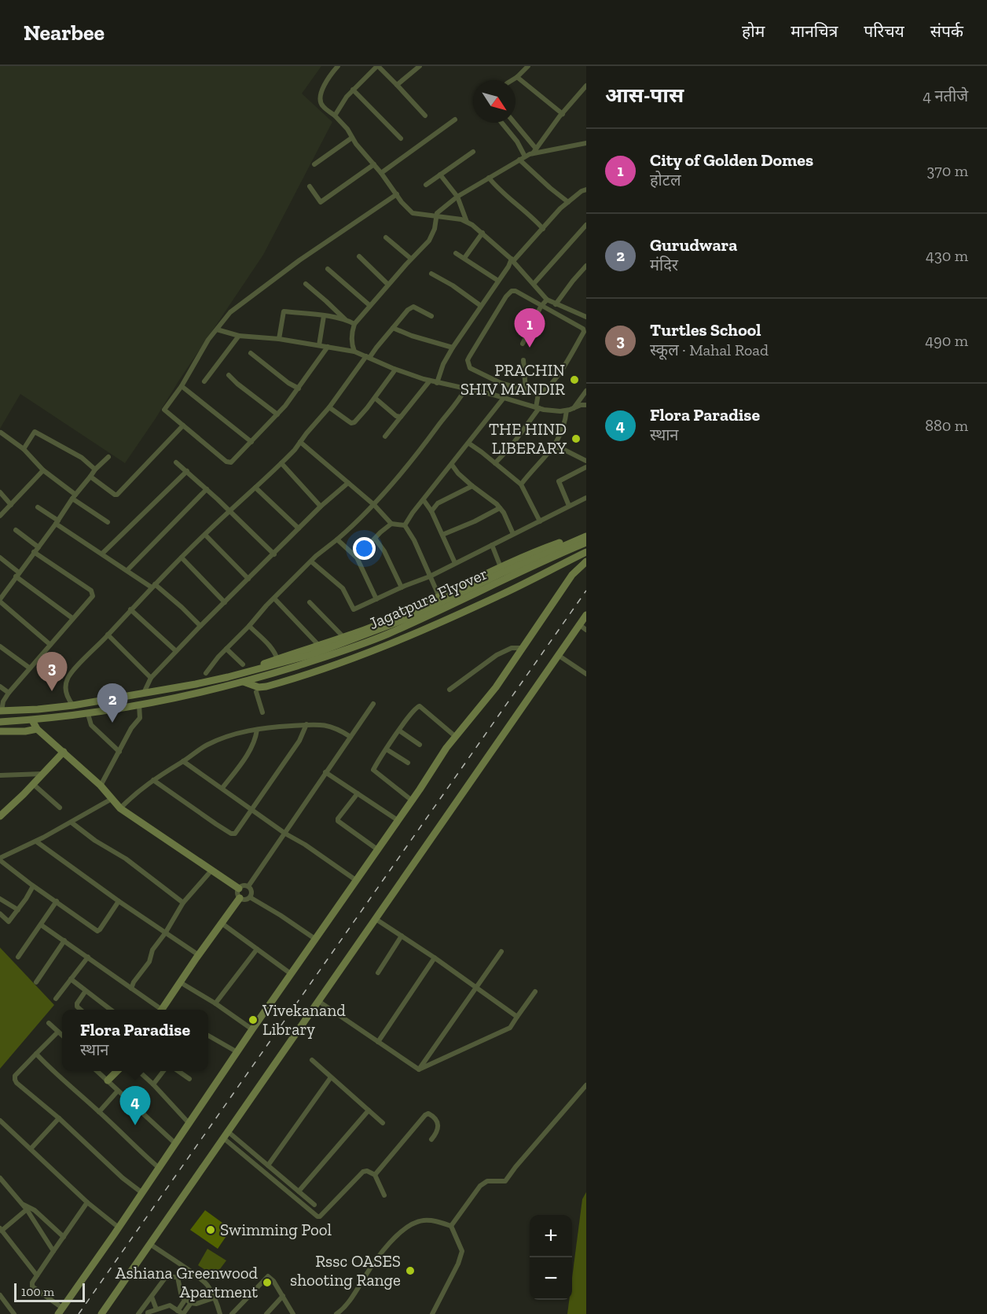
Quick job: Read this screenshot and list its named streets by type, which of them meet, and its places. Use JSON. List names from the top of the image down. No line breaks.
{"streets":{"street":["Jagatpura Flyover"]},"places":["PRACHIN SHIV MANDIR","THE HIND LIBERARY","Vivekanand Library","Swimming Pool","Rssc OASES shooting Range","Ashiana Greenwood Apartment"],"scale_bar":"100 m","north":"bottom right","page":{"header":"Nearbee","nav":["होम","मानचित्र","परिचय","संपर्क"],"heading":["आस-पास","4 नतीजे"],"list":[{"mark":"1","name":"City of Golden Domes","note":"होटल","value":"370 m"},{"mark":"2","name":"Gurudwara","note":"मंदिर","value":"430 m"},{"mark":"3","name":"Turtles School","note":"स्कूल · Mahal Road","value":"490 m"},{"mark":"4","name":"Flora Paradise","note":"स्थान","value":"880 m"}],"pins":["1","3","2","4"],"popup":["Flora Paradise","स्थान"],"map_buttons":["+","−"],"scale":"100 m"}}
